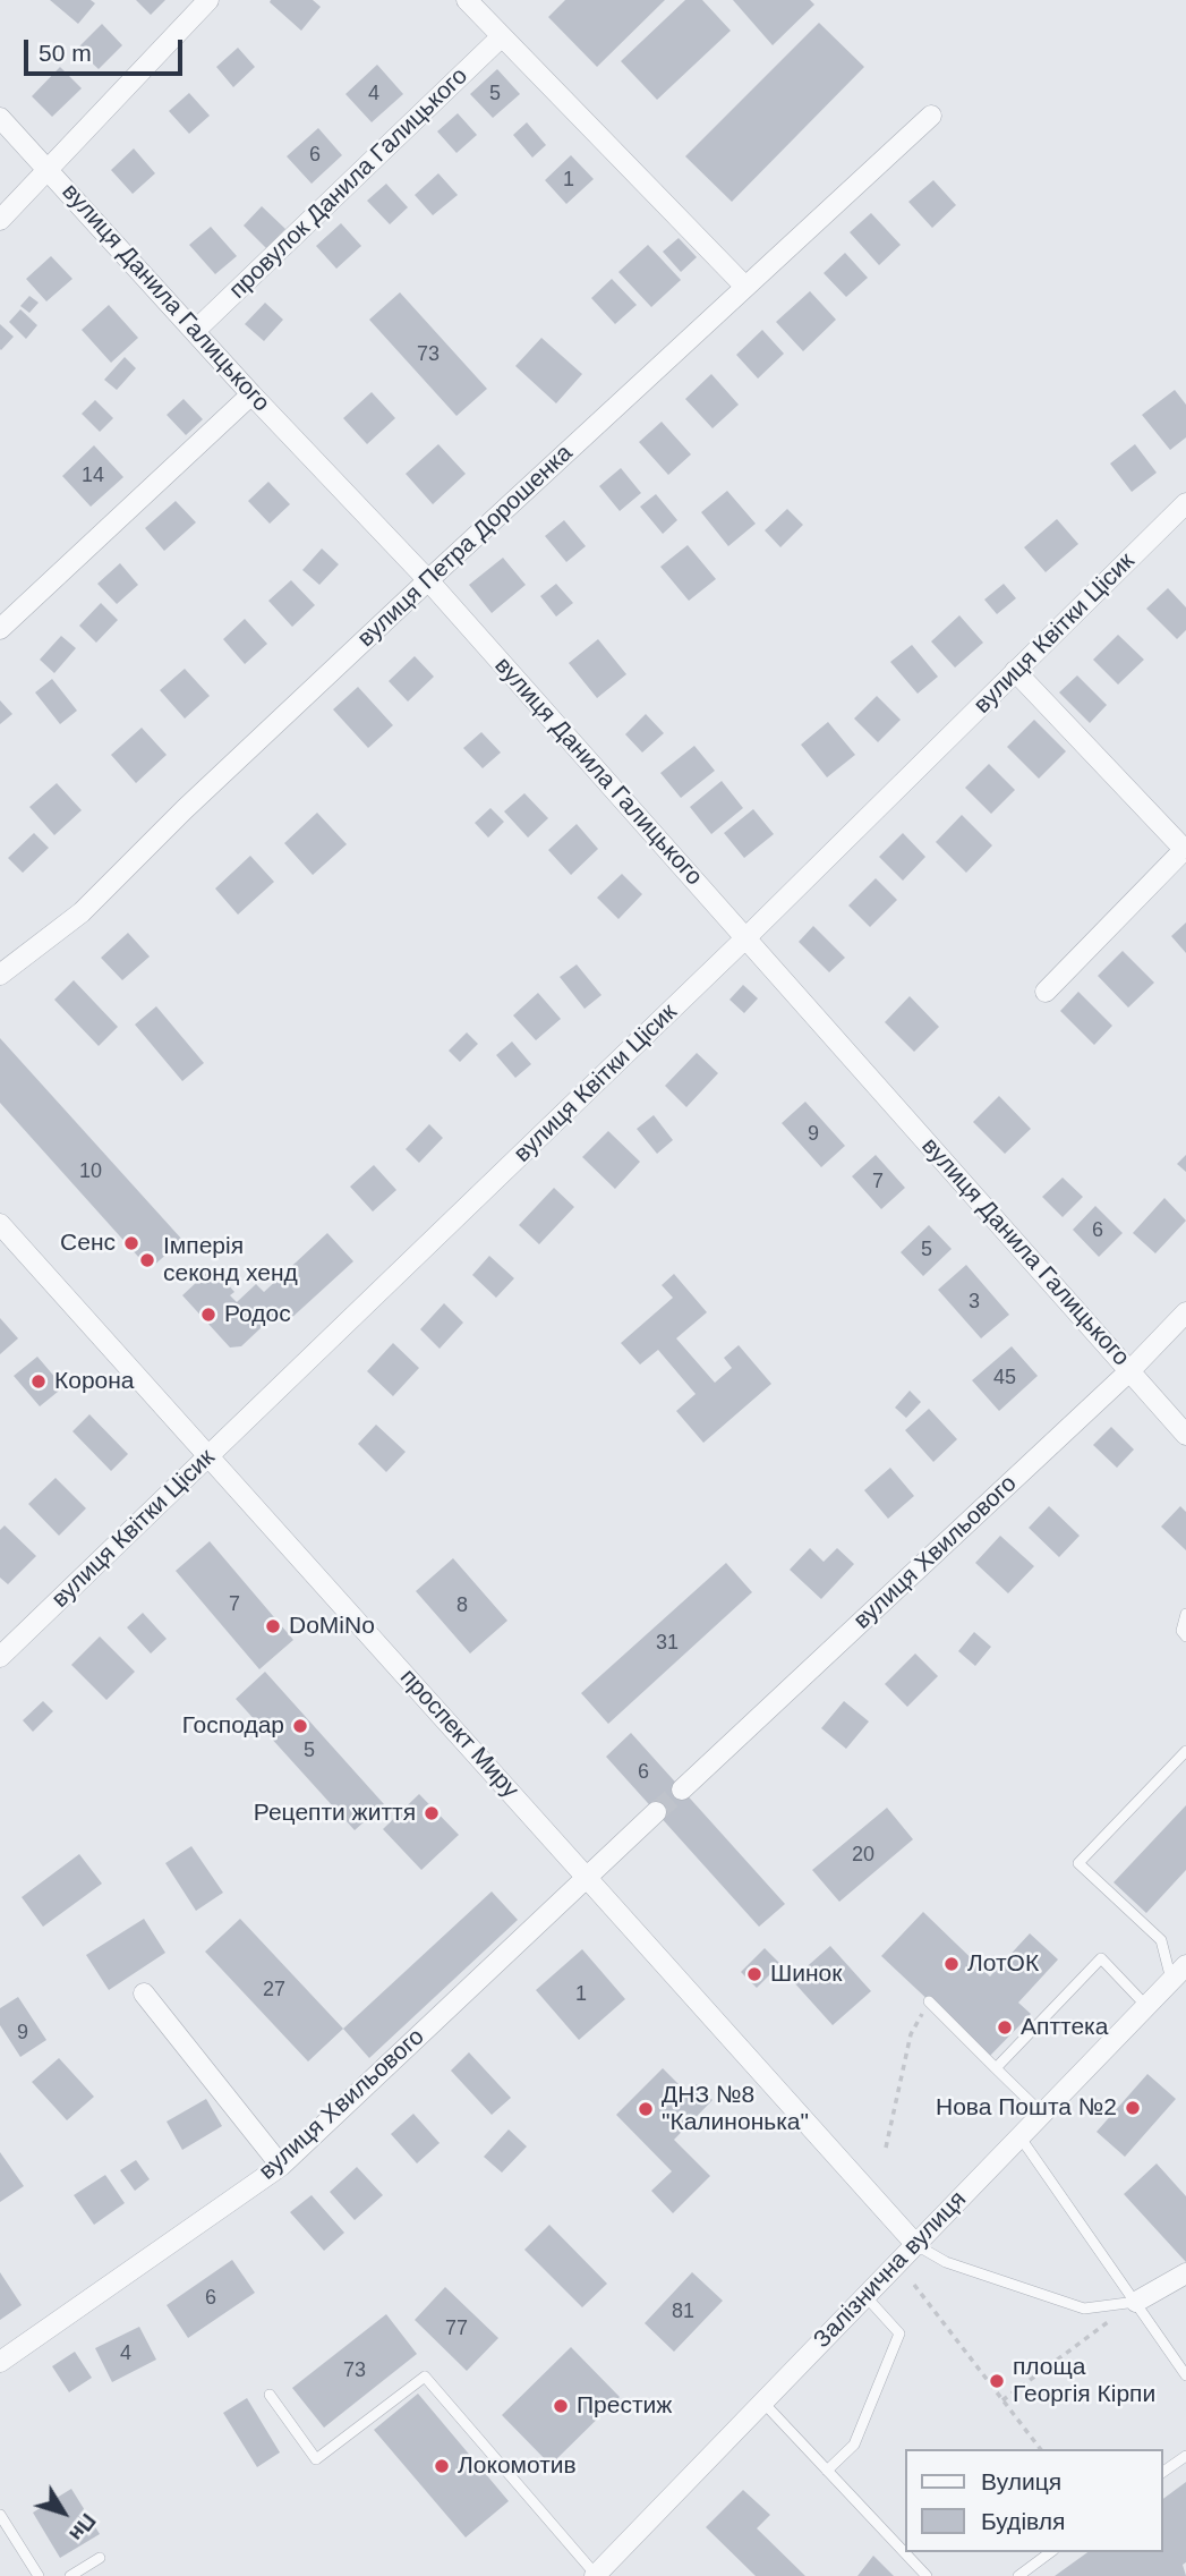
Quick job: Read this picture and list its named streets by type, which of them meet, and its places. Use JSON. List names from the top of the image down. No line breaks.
{"streets":{"street":["провулок Данила Галицького","вулиця Данила Галицького","вулиця Петра Дорошенка","вулиця Квітки Цісик","вулиця Хвильового","проспект Миру","Залізнична вулиця"]},"crossings":[["провулок Данила Галицького","вулиця Данила Галицького"],["вулиця Данила Галицького","вулиця Петра Дорошенка"],["вулиця Данила Галицького","вулиця Квітки Цісик"],["вулиця Данила Галицького","вулиця Хвильового"],["вулиця Квітки Цісик","проспект Миру"],["вулиця Хвильового","проспект Миру"],["проспект Миру","Залізнична вулиця"]],"places":["Сенс","Імперія секонд хенд","Родос","Корона","DoMiNo","Господар","Рецепти життя","ЛотОК","Шинок","Апттека","Нова Пошта №2","ДНЗ №8 \"Калинонька\"","площа Георгія Кірпи","Престиж","Локомотив"],"house_numbers":["4","5","6","1","73","14","9","10","7","6","5","3","45","7","8","31","5","6","20","27","1","9","6","81","77","4","73"],"legend":["Вулиця","Будівля"],"scale_bar":"50 m","north":"bottom right"}
